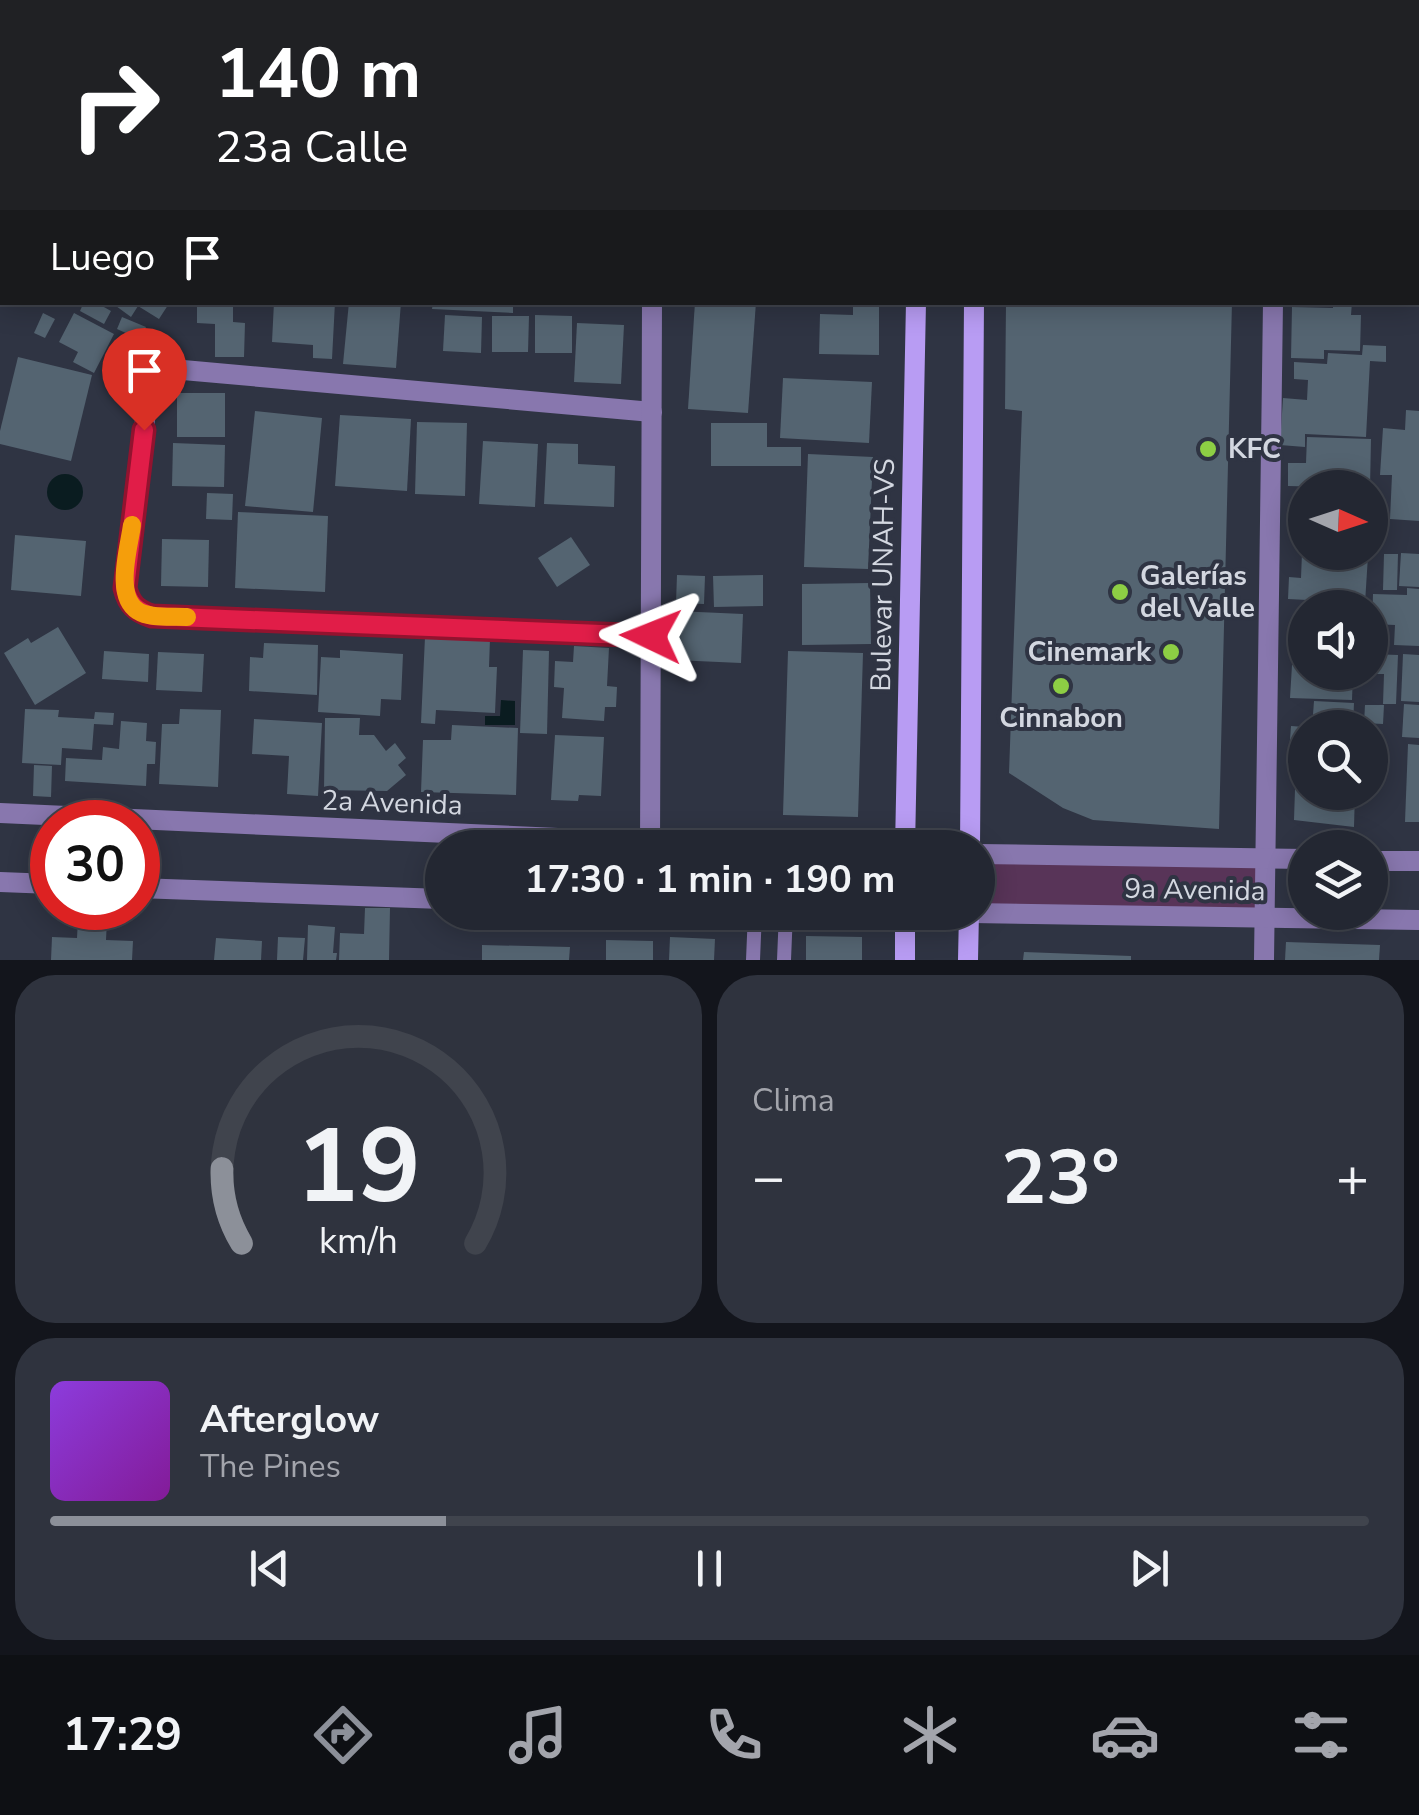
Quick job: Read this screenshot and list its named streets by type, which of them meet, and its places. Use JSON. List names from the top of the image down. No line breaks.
{"streets":{"main road":["Bulevar UNAH-VS"],"street":["2a Avenida","9a Avenida"]},"places":["KFC","Galerías del Valle","Cinemark","Cinnabon"],"north":"right","page":{"turn":["140 m","23a Calle"],"then":"Luego","limit":"30","trip":"17:30 · 1 min · 190 m","tile":"Clima","heat":["−","23°","+"],"song":["Afterglow","The Pines"],"tabs":"17:29","gauge":["19","km/h"]}}
